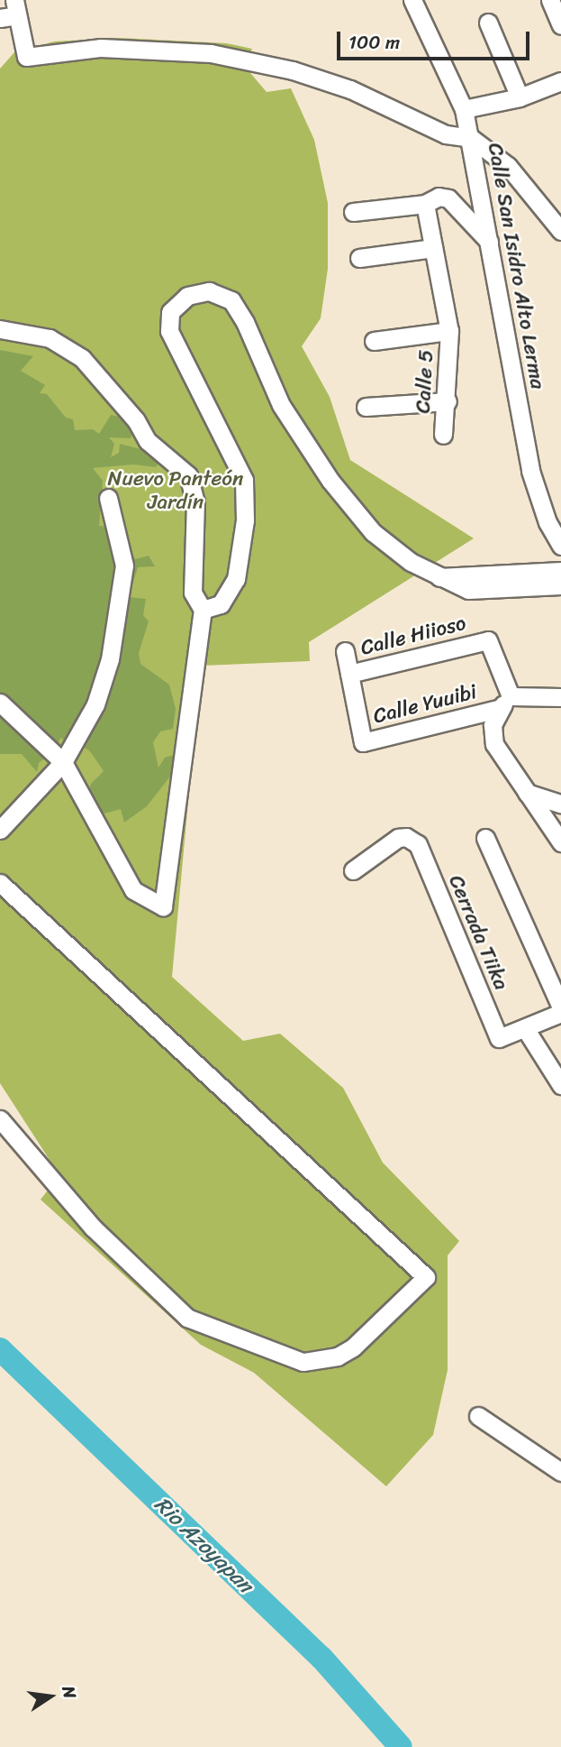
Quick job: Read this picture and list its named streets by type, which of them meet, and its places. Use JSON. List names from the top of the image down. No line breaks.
{"streets":{"street":["Calle San Isidro Alto Lerma","Calle 5","Calle Hiioso","Calle Yuuibi","Cerrada Tiika"]},"crossings":[["Calle Hiioso","Calle Yuuibi"]],"water":["Rio Azoyapan"],"parks":["Nuevo Panteón Jardín"],"scale_bar":"100 m","north":"right"}
